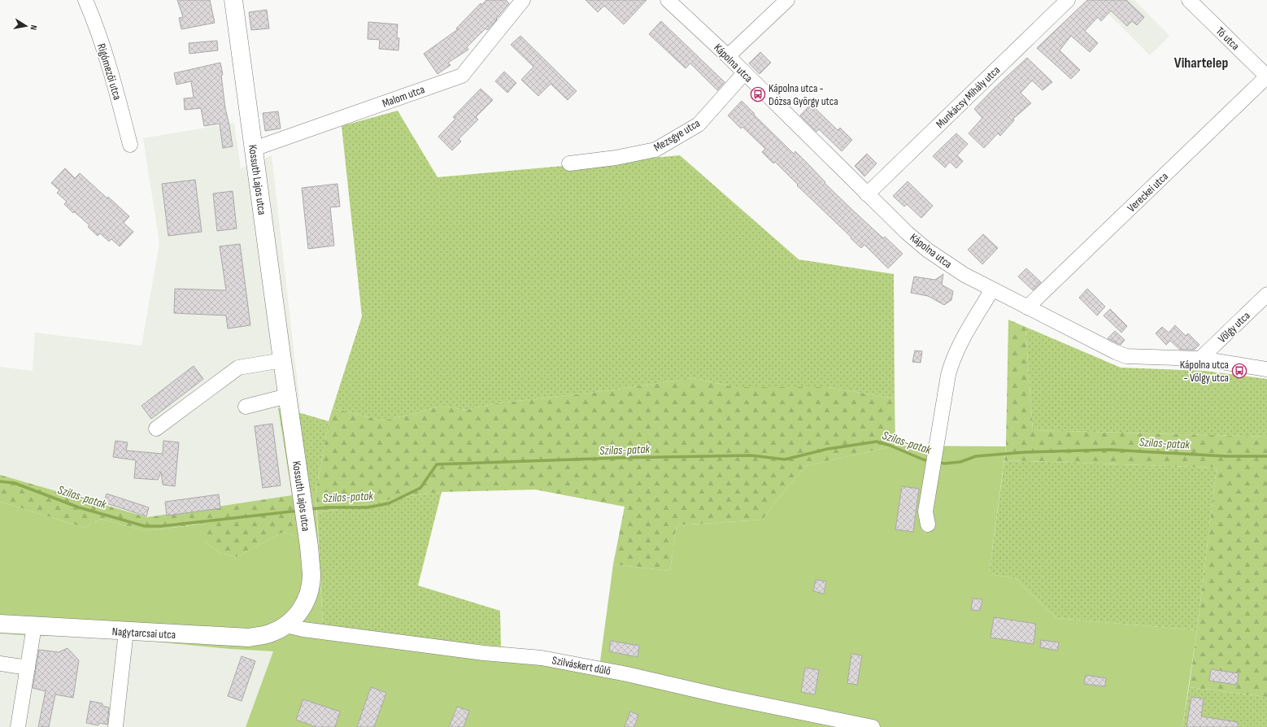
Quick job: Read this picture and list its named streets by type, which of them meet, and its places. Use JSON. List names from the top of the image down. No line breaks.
{"streets":{"main road":["Kossuth Lajos utca","Nagytarcsai utca"],"street":["Tó utca","Kápolna utca","Rigómezői utca","Malom utca","Munkácsy Mihály utca","Mezsgye utca","Vereckei utca","Völgy utca","Szilváskert dűlő"]},"crossings":[["Tó utca","Vereckei utca"],["Kápolna utca","Munkácsy Mihály utca"],["Kápolna utca","Mezsgye utca"],["Kápolna utca","Vereckei utca"],["Kápolna utca","Völgy utca"],["Malom utca","Kossuth Lajos utca"],["Kossuth Lajos utca","Nagytarcsai utca"],["Kossuth Lajos utca","Szilváskert dűlő"],["Nagytarcsai utca","Szilváskert dűlő"]],"districts":["Vihartelep"],"water":["Szilas-patak"],"places":{"bus stop":["Kápolna utca - Dózsa György utca","Kápolna utca - Völgy utca"]},"north":"right"}
